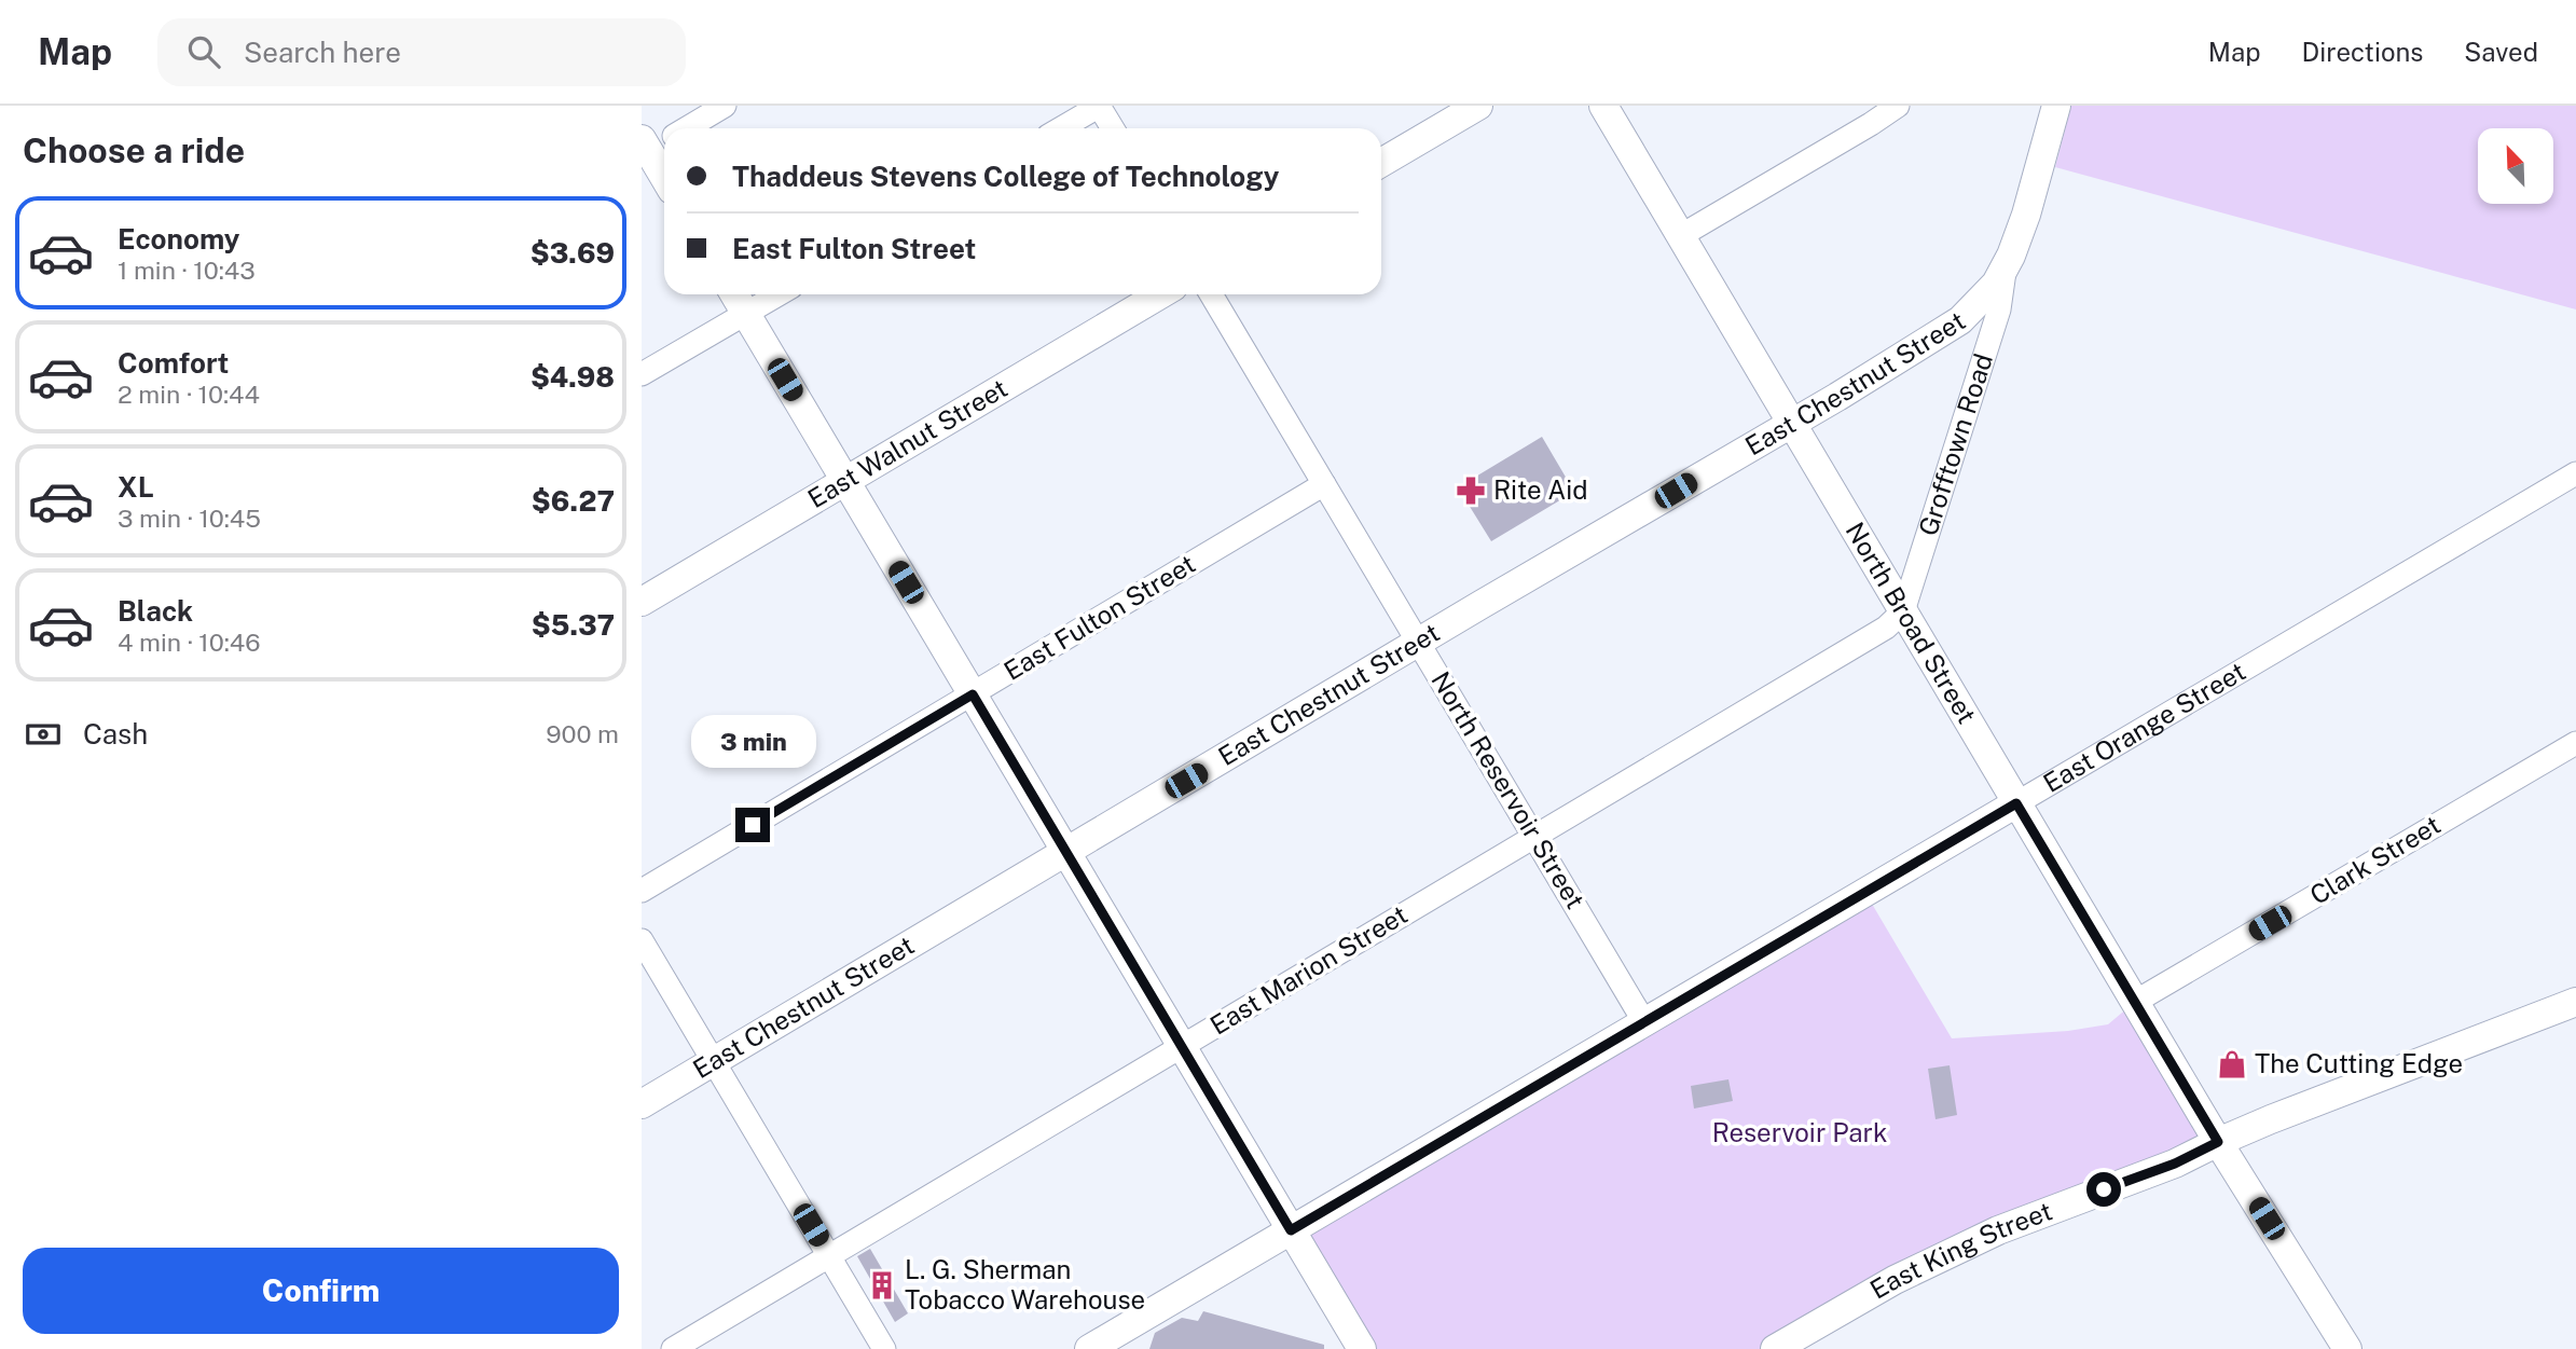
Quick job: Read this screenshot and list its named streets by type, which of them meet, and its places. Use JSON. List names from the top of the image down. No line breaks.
{"streets":{"main road":["East Chestnut Street","East Walnut Street","Grofftown Road","North Broad Street","East Orange Street","East King Street"],"street":["East Fulton Street","North Reservoir Street","Clark Street","East Marion Street"]},"crossings":[["East Chestnut Street","Grofftown Road"],["East Chestnut Street","North Broad Street"],["East Chestnut Street","North Reservoir Street"],["Grofftown Road","North Broad Street"],["Grofftown Road","East Marion Street"],["East Fulton Street","North Reservoir Street"],["North Broad Street","East Orange Street"],["North Broad Street","Clark Street"],["North Broad Street","East Marion Street"],["North Broad Street","East King Street"],["East Orange Street","North Reservoir Street"],["North Reservoir Street","East Marion Street"]],"parks":["Reservoir Park"],"places":{"pharmacy":["Rite Aid"],"shop":["The Cutting Edge"],"building":["L. G. Sherman Tobacco Warehouse"]},"north":"top left","page":{"header":"Map","search":"Search here","nav":["Map","Directions","Saved"],"heading":"Choose a ride","banner":["Thaddeus Stevens College of Technology","East Fulton Street"],"list":[{"name":"Economy","note":"1 min · 10:43","value":"$3.69"},{"name":"Comfort","note":"2 min · 10:44","value":"$4.98"},{"name":"XL","note":"3 min · 10:45","value":"$6.27"},{"name":"Black","note":"4 min · 10:46","value":"$5.37"}],"pay":["Cash","900 m"],"bubble":"3 min","buttons":"Confirm"}}
